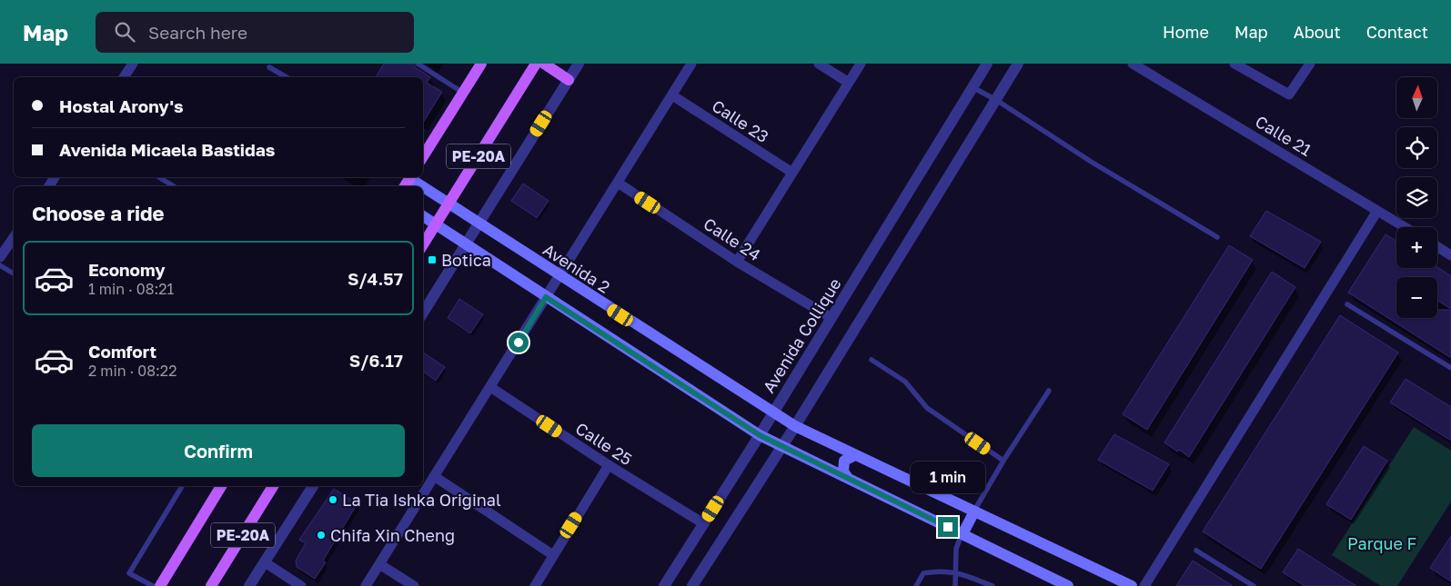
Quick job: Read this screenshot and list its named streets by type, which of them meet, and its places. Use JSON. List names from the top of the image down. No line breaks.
{"streets":{"main road":["PE-20A","Avenida 2"],"street":["Calle 23","Calle 21","Calle 24","Avenida Collique","Calle 25"]},"crossings":[["PE-20A","Avenida 2"],["Calle 24","Avenida Collique"],["Avenida 2","Avenida Collique"],["Avenida Collique","Calle 25"]],"parks":["Parque F"],"places":{"transit":["Botica"],"other":["La Tia Ishka Original","Chifa Xin Cheng"]},"north":"top","page":{"header":"Map","search":"Search here","nav":["Home","Map","About","Contact"],"map_buttons":["+","−"],"banner":["Hostal Arony's","Avenida Micaela Bastidas"],"heading":"Choose a ride","list":[{"name":"Economy","note":"1 min · 08:21","value":"S/4.57"},{"name":"Comfort","note":"2 min · 08:22","value":"S/6.17"}],"buttons":"Confirm","bubble":"1 min"}}
